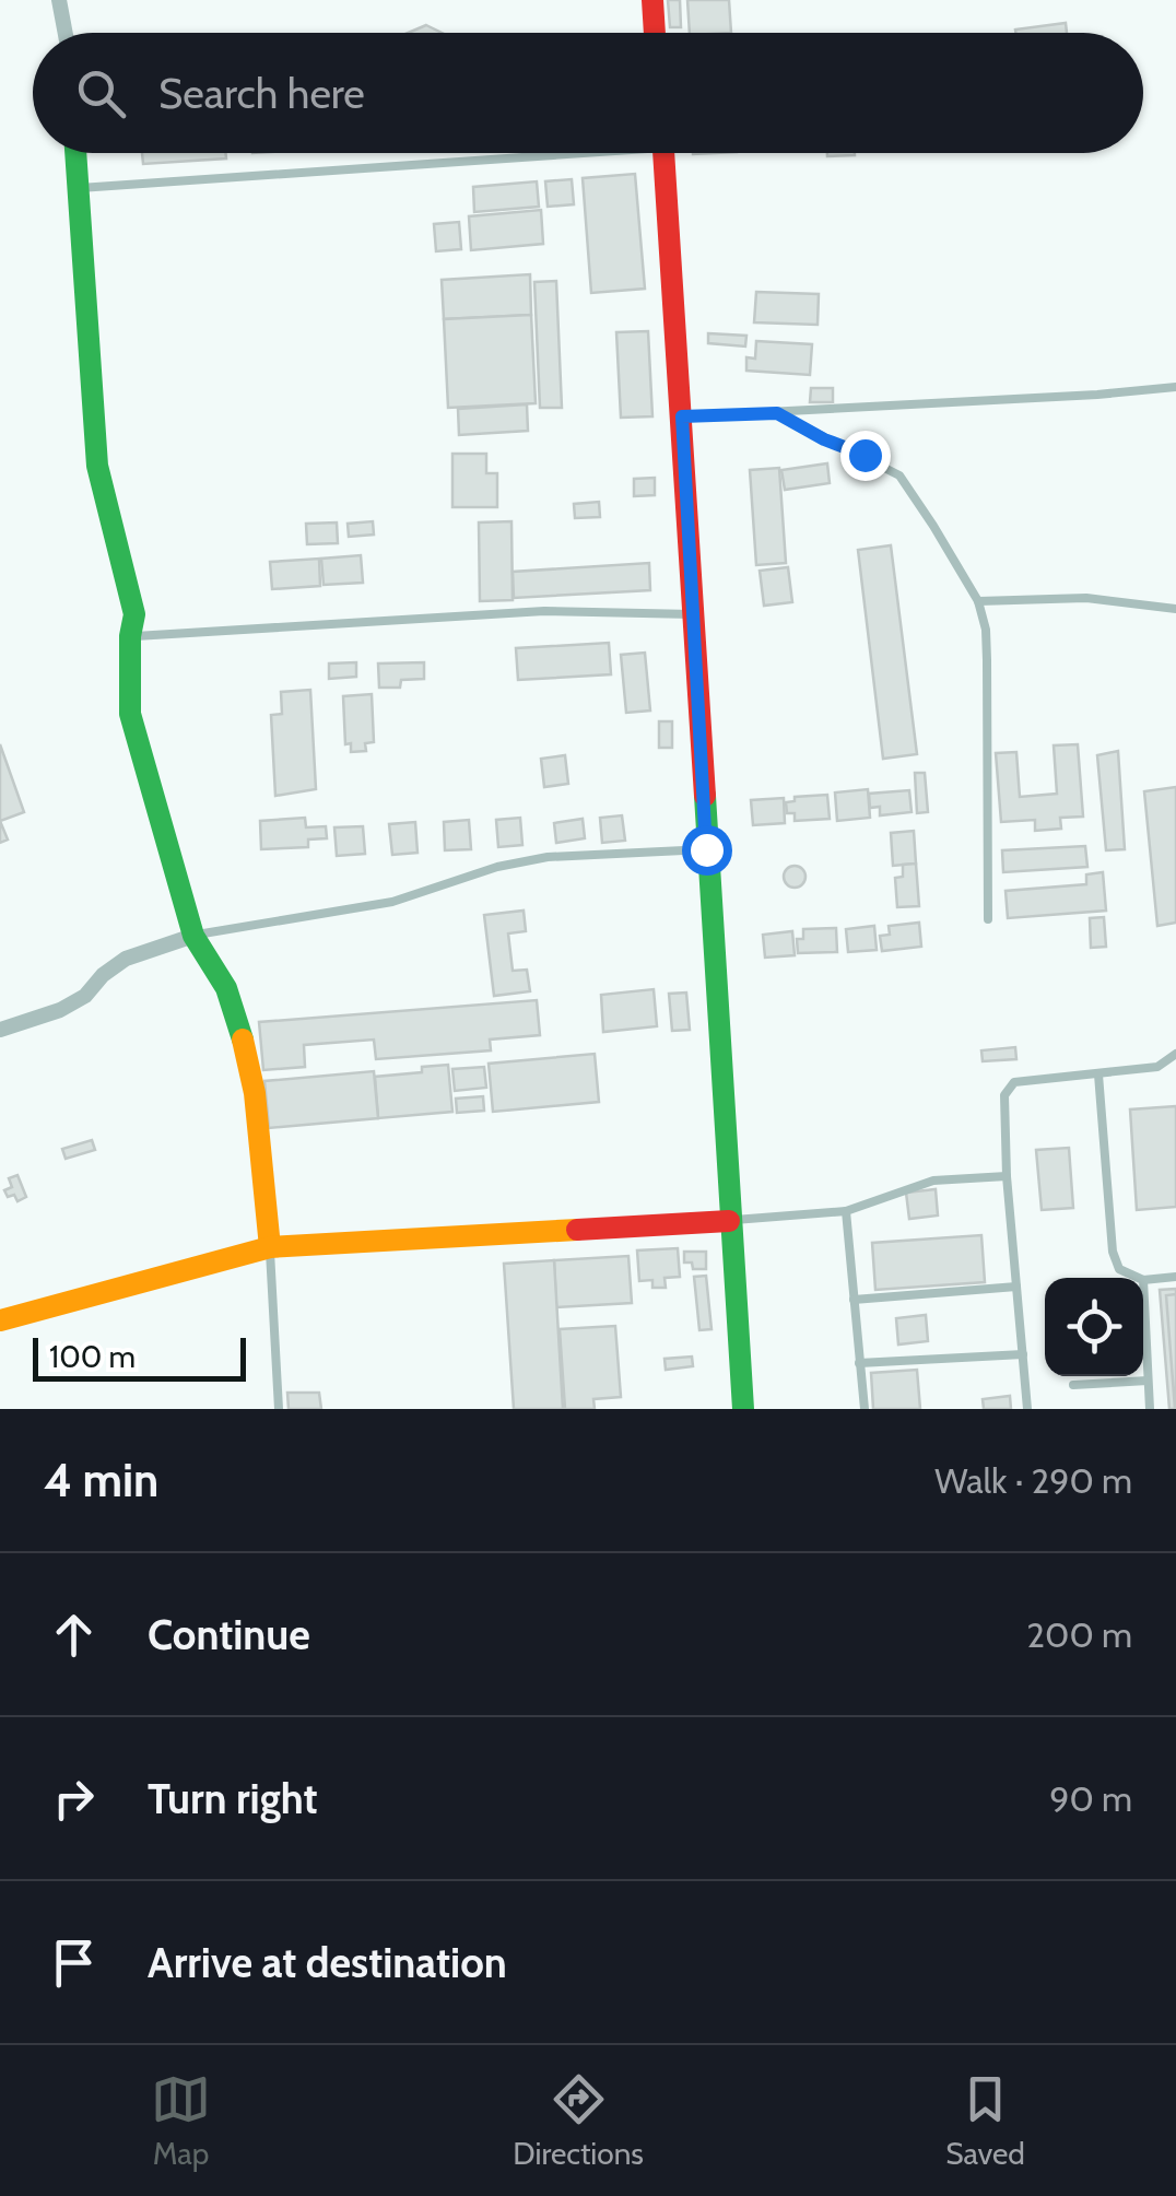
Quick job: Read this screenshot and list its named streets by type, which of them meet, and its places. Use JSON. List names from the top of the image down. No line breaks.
{"scale_bar":"100 m","page":{"search":"Search here","scale":"100 m","heading":["4 min","Walk · 290 m"],"list":[["Continue","200 m"],["Turn right","90 m"],"Arrive at destination"],"nav":["Map","Directions","Saved"]}}
